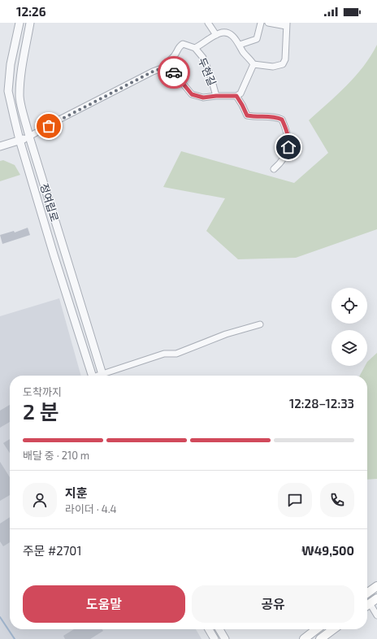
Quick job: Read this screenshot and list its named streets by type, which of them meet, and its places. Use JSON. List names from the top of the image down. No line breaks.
{"streets":{"street":["두현길","정여립로"]},"page":{"status":"12:26","heading":["2 분","도착까지","12:28–12:33"],"panel":["지훈","라이더 · 4.4","주문 #2701","₩49,500"],"bar":"배달 중 · 210 m","buttons":["도움말","공유"]}}
